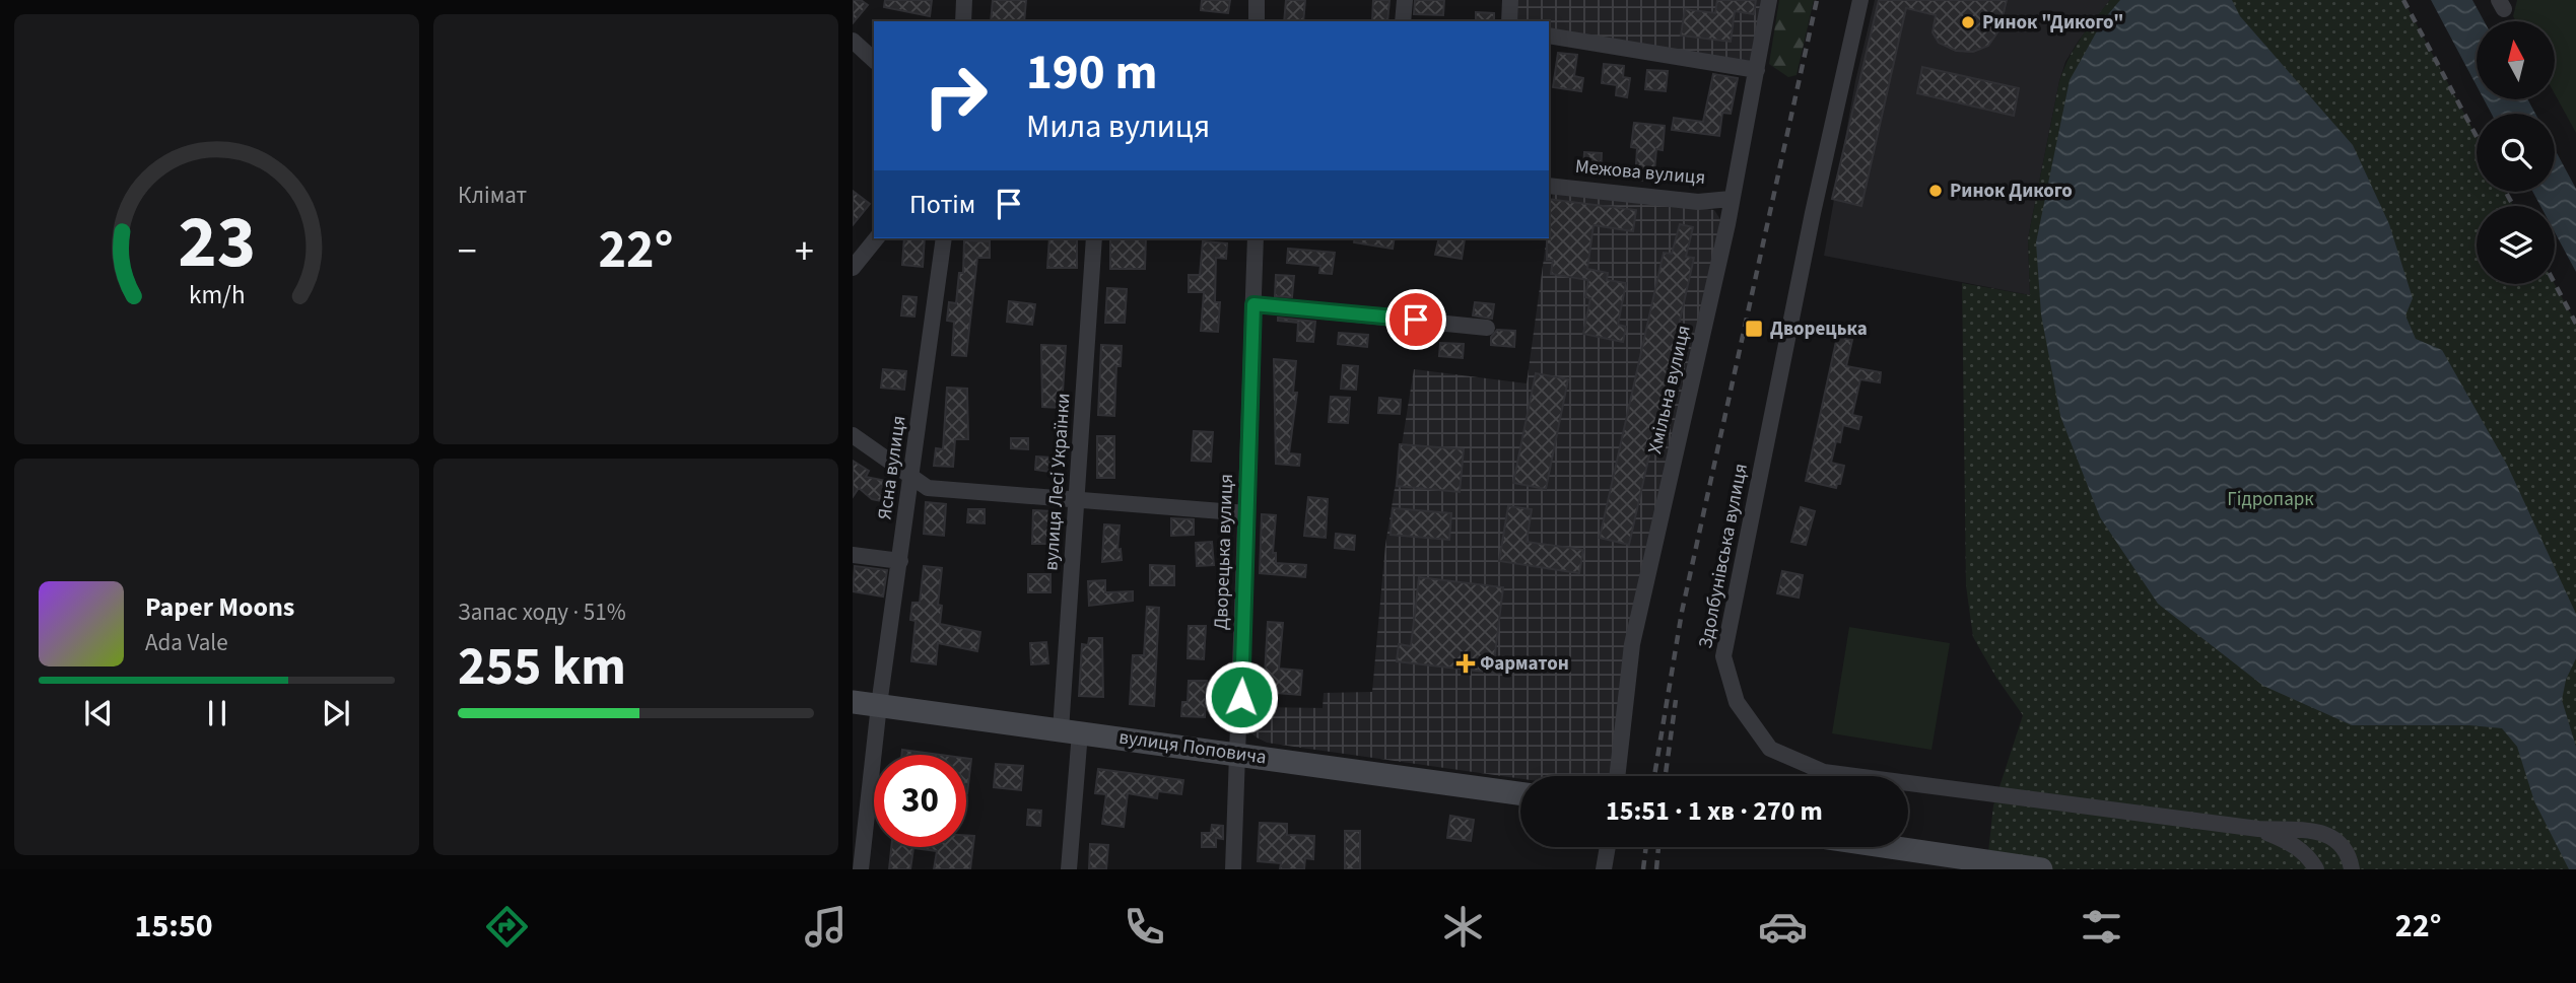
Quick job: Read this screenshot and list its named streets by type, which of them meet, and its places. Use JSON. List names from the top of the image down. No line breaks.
{"streets":{"main road":["вулиця Поповича"],"street":["Межова вулиця","Хмільна вулиця","Ясна вулиця","вулиця Лесі Українки","Дворецька вулиця","Здолбунівська вулиця"]},"crossings":[["Межова вулиця","Хмільна вулиця"],["Ясна вулиця","вулиця Поповича"],["вулиця Лесі Українки","вулиця Поповича"],["Дворецька вулиця","вулиця Поповича"]],"parks":["Гідропарк"],"places":{"other":["Ринок \"Дикого\"","Ринок Дикого"],"transit":["Дворецька"],"health":["Фарматон"]},"north":"top","page":{"tile":["Клімат",["Запас ходу · 51%","255 km"]],"turn":["190 m","Мила вулиця"],"then":"Потім","heat":["−","22°","+"],"song":["Paper Moons","Ada Vale"],"limit":"30","trip":"15:51 · 1 хв · 270 m","tabs":["15:50","22°"],"gauge":["23","km/h"]}}
